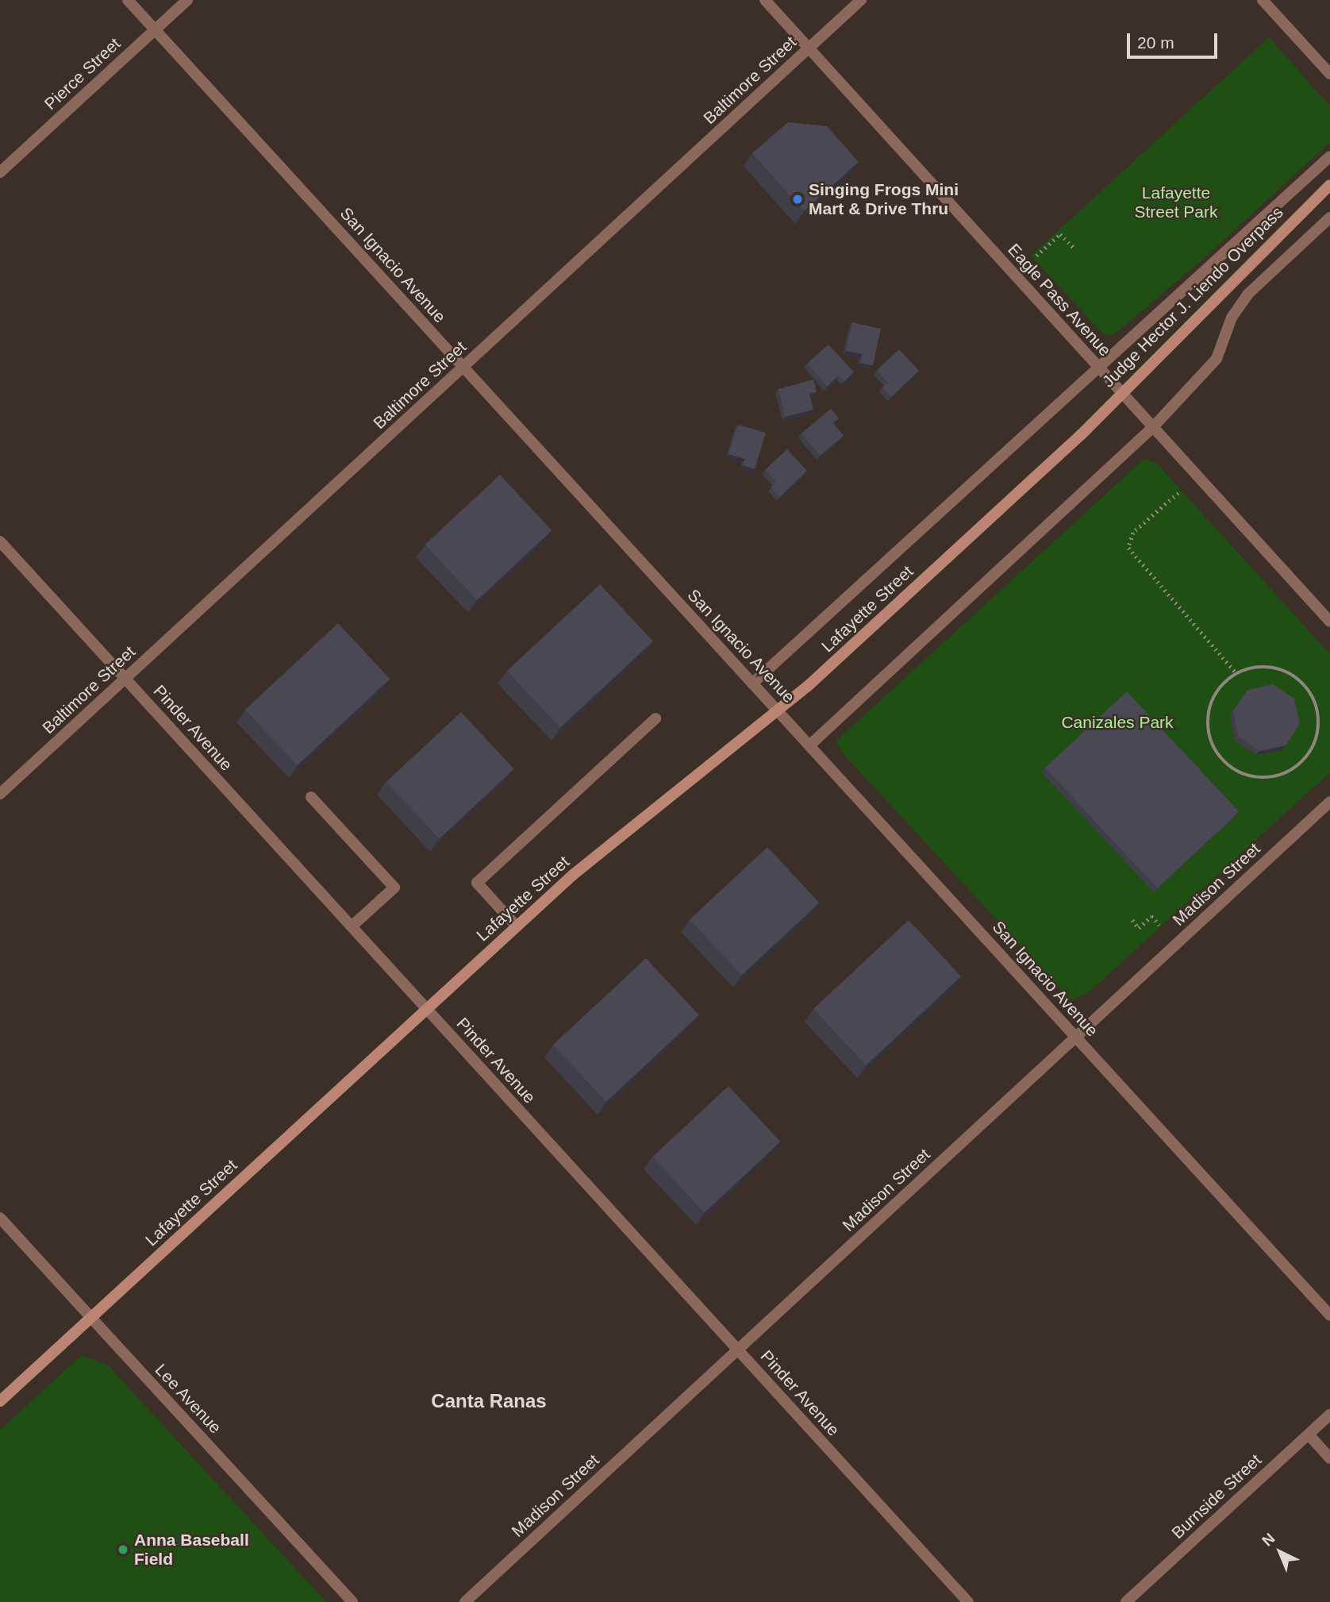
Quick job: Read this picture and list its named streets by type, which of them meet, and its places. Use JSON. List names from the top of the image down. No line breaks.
{"streets":{"main road":["Judge Hector J. Liendo Overpass","Lafayette Street"],"street":["Pierce Street","Baltimore Street","San Ignacio Avenue","Eagle Pass Avenue","Pinder Avenue","Madison Street","Lee Avenue","Burnside Street"]},"crossings":[["Pierce Street","San Ignacio Avenue"],["Baltimore Street","San Ignacio Avenue"],["Baltimore Street","Eagle Pass Avenue"],["Baltimore Street","Pinder Avenue"],["San Ignacio Avenue","Lafayette Street"],["San Ignacio Avenue","Madison Street"],["Judge Hector J. Liendo Overpass","Lafayette Street"],["Eagle Pass Avenue","Lafayette Street"],["Lafayette Street","Pinder Avenue"],["Lafayette Street","Lee Avenue"],["Pinder Avenue","Madison Street"]],"districts":["Canta Ranas"],"parks":["Lafayette Street Park","Canizales Park"],"places":["Singing Frogs Mini Mart & Drive Thru","Anna Baseball Field"],"scale_bar":"20 m","north":"top left"}
